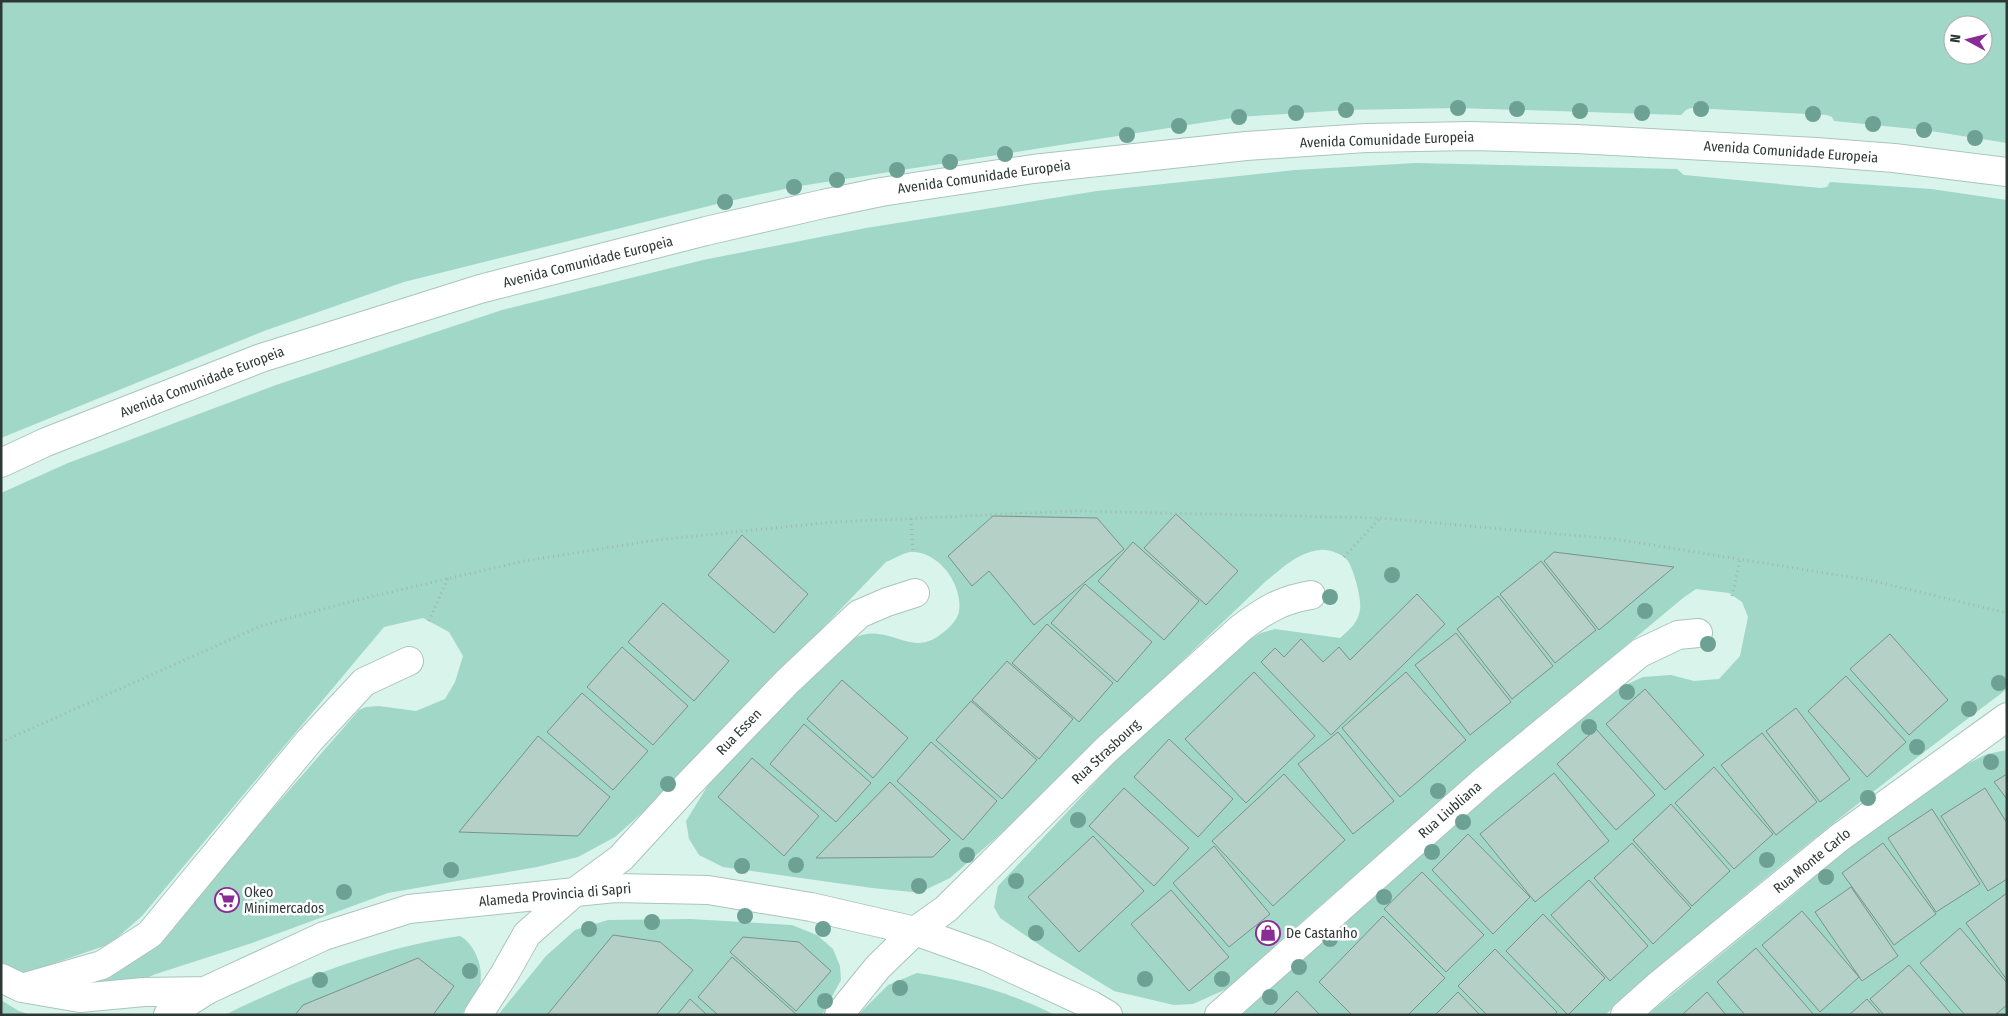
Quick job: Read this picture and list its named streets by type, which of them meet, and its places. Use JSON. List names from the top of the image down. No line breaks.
{"streets":{"street":["Avenida Comunidade Europeia","Rua Essen","Rua Strasbourg","Rua Liubliana","Rua Monte Carlo","Alameda Provincia di Sapri"]},"crossings":[["Rua Essen","Alameda Provincia di Sapri"],["Rua Strasbourg","Alameda Provincia di Sapri"]],"places":{"supermarket":["Okeo Minimercados"],"shop":["De Castanho"]},"north":"left"}
